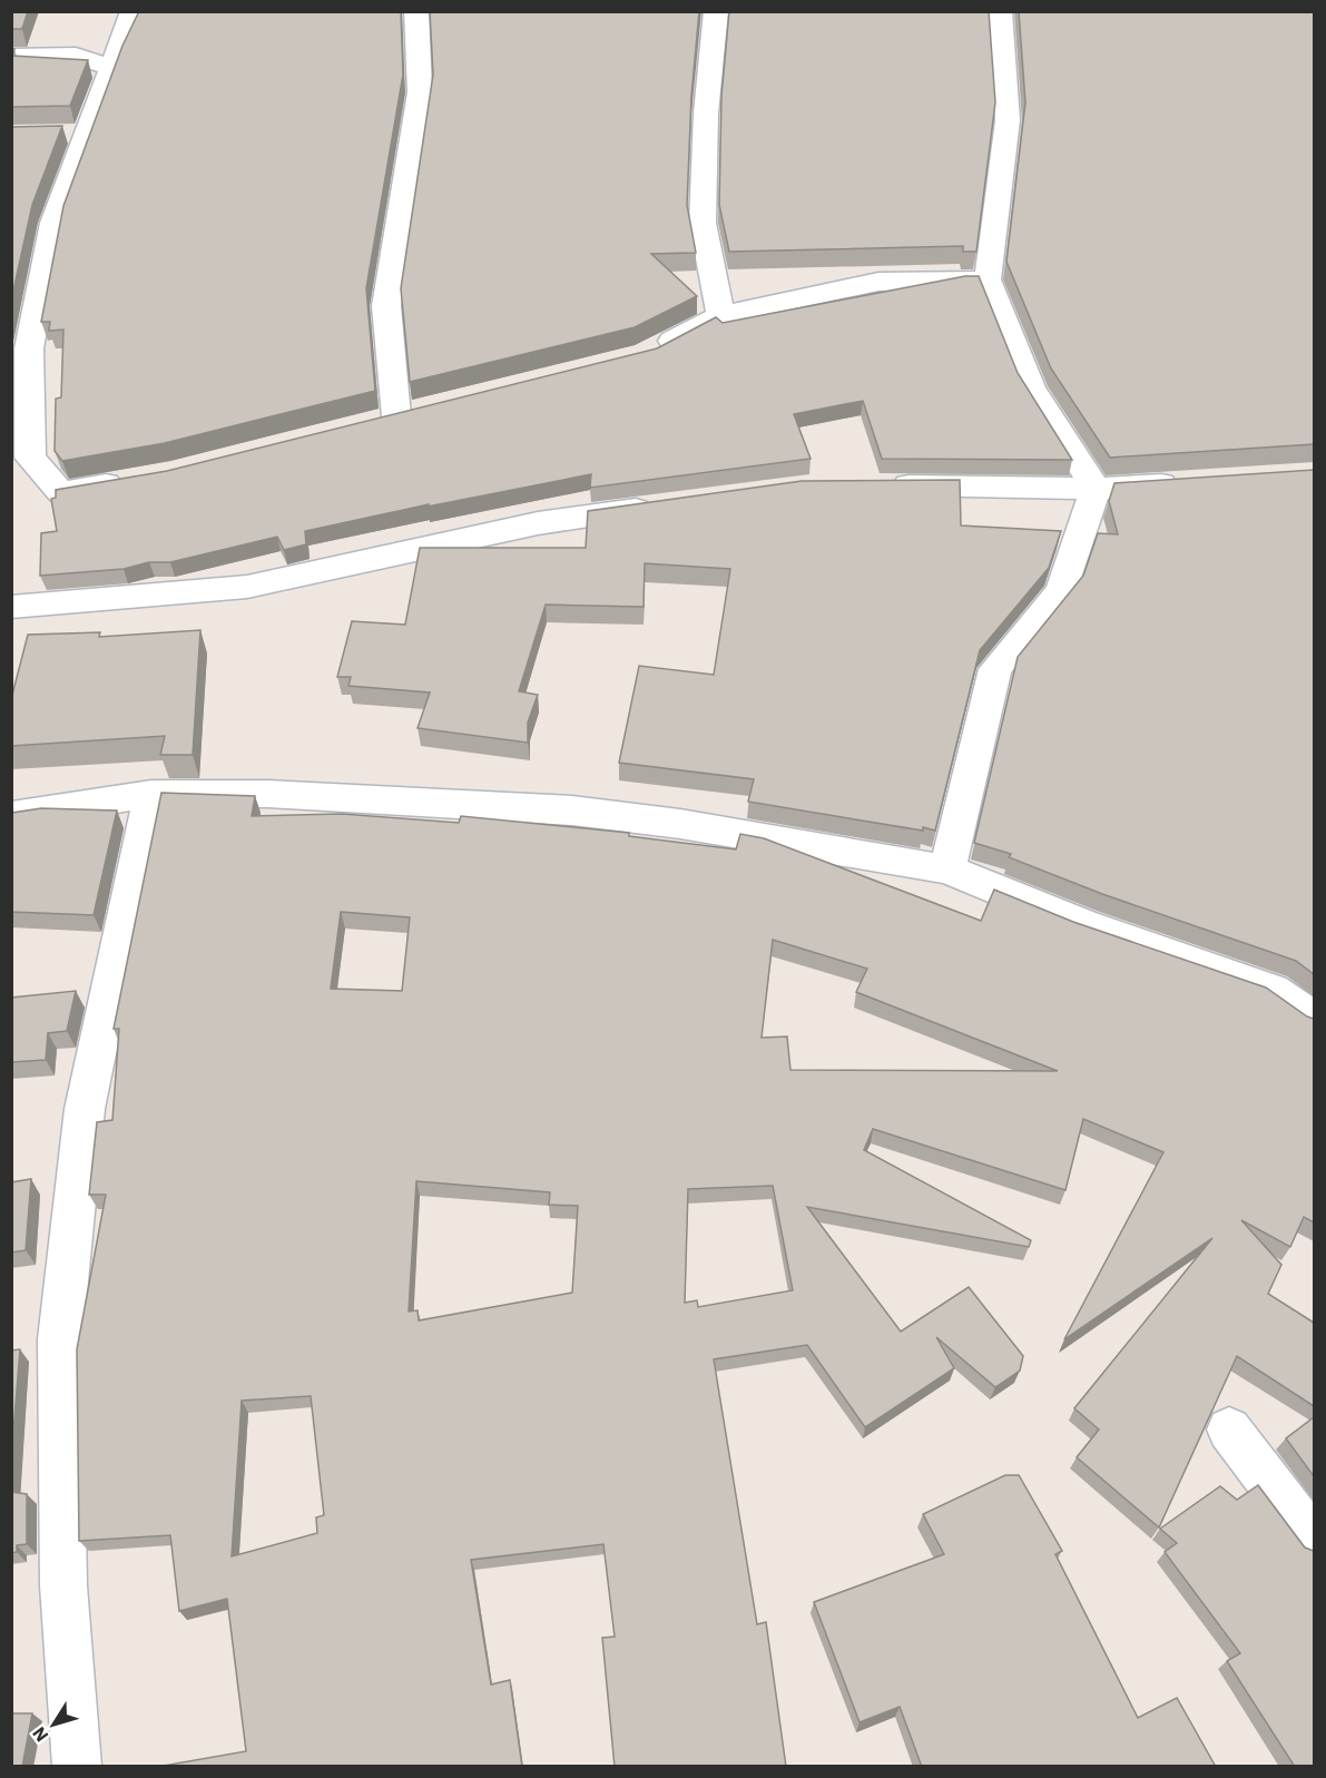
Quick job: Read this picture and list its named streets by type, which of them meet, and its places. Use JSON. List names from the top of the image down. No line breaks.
{"north":"bottom left"}
